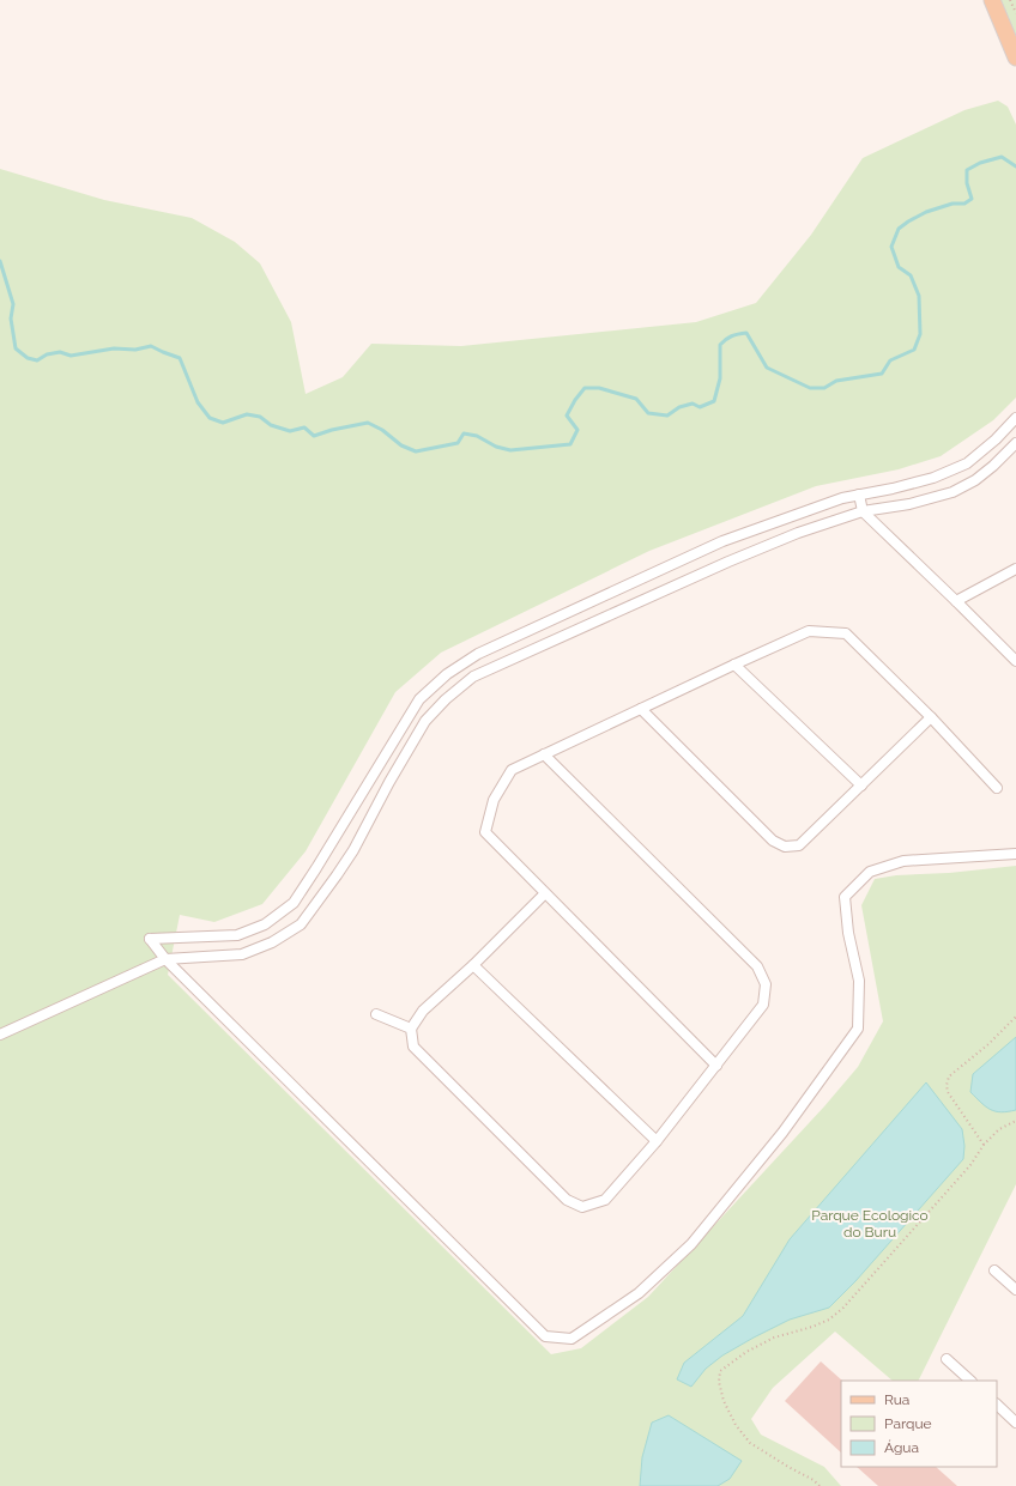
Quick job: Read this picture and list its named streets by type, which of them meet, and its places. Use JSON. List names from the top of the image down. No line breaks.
{"parks":["Parque Ecologico do Buru"],"legend":["Rua","Parque","Água"]}
